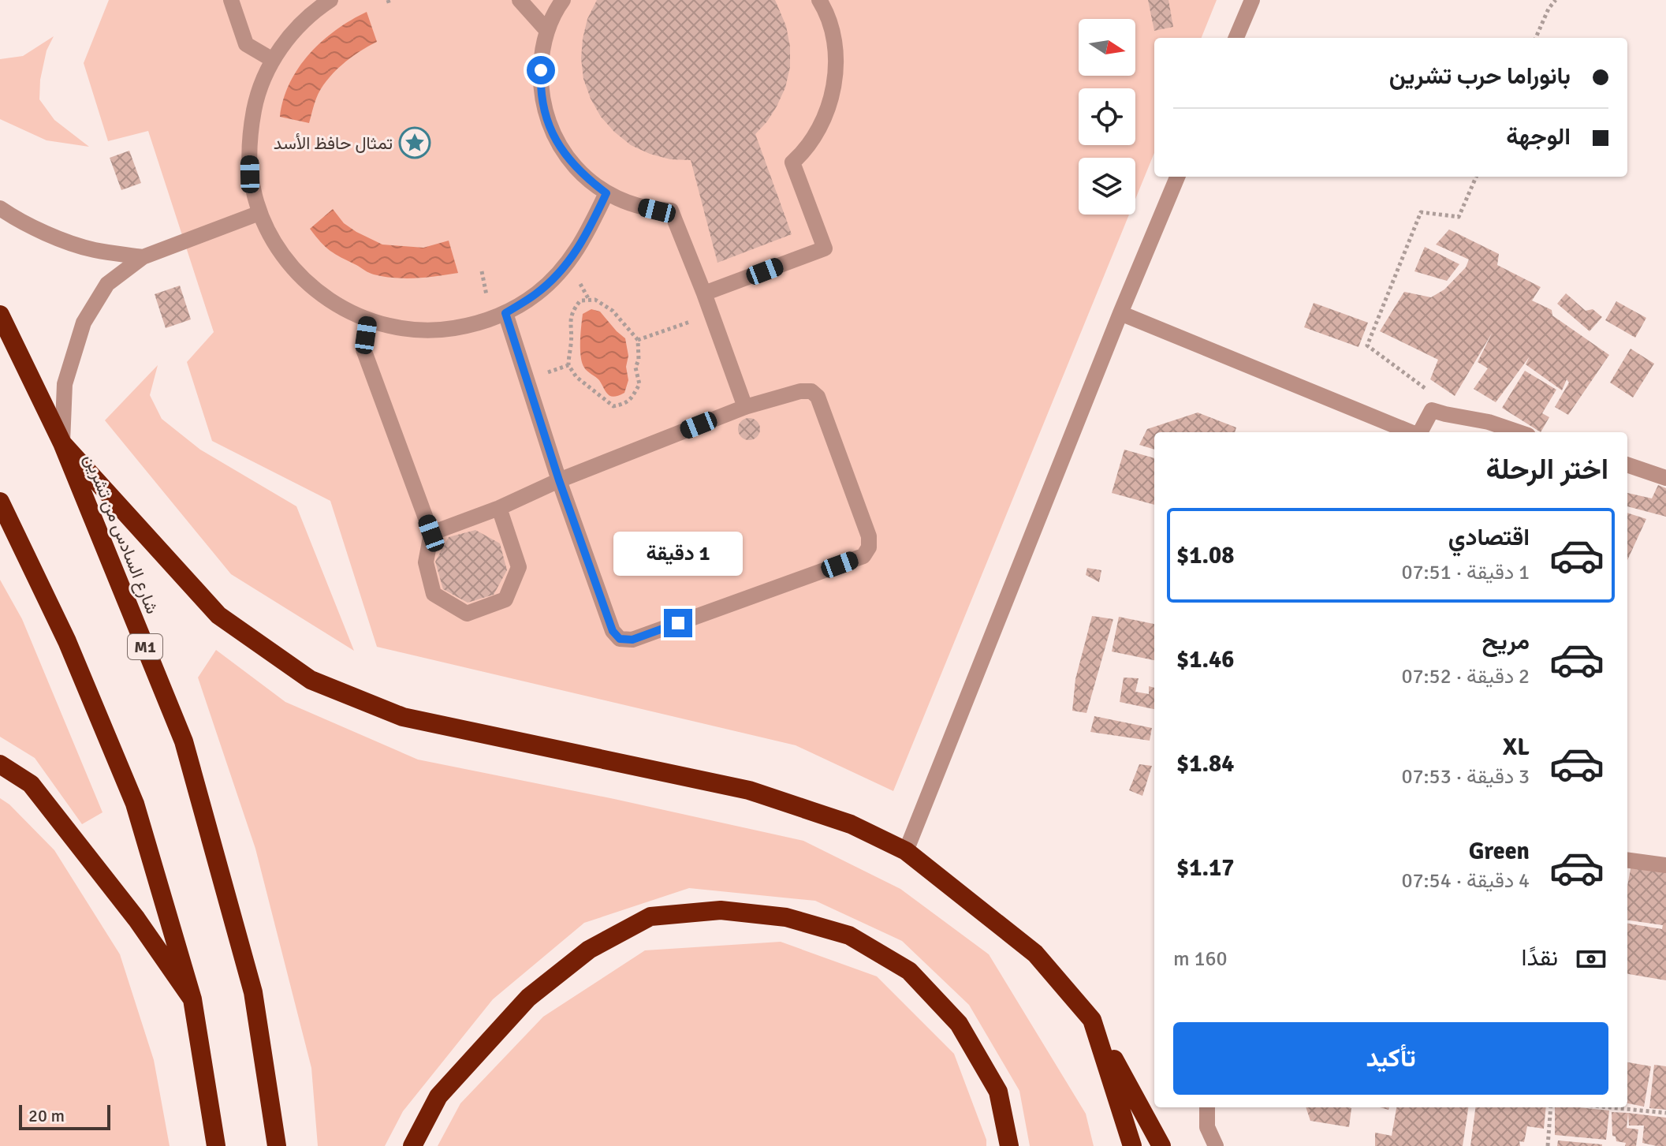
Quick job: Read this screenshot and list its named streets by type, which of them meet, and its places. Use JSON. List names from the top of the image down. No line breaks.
{"streets":{"highway":["شارع السادس من تشرين","M1"]},"places":{"place":["تمثال حافظ الأسد"]},"scale_bar":"20 m","north":"right","page":{"banner":["بانوراما حرب تشرين","الوجهة"],"heading":"اختر الرحلة","list":[{"name":"اقتصادي","note":"1 دقيقة · 07:51","value":"$1.08"},{"name":"مريح","note":"2 دقيقة · 07:52","value":"$1.46"},{"name":"XL","note":"3 دقيقة · 07:53","value":"$1.84"},{"name":"Green","note":"4 دقيقة · 07:54","value":"$1.17"}],"bubble":"1 دقيقة","pay":["نقدًا","160 m"],"buttons":"تأكيد","scale":"20 m"}}
